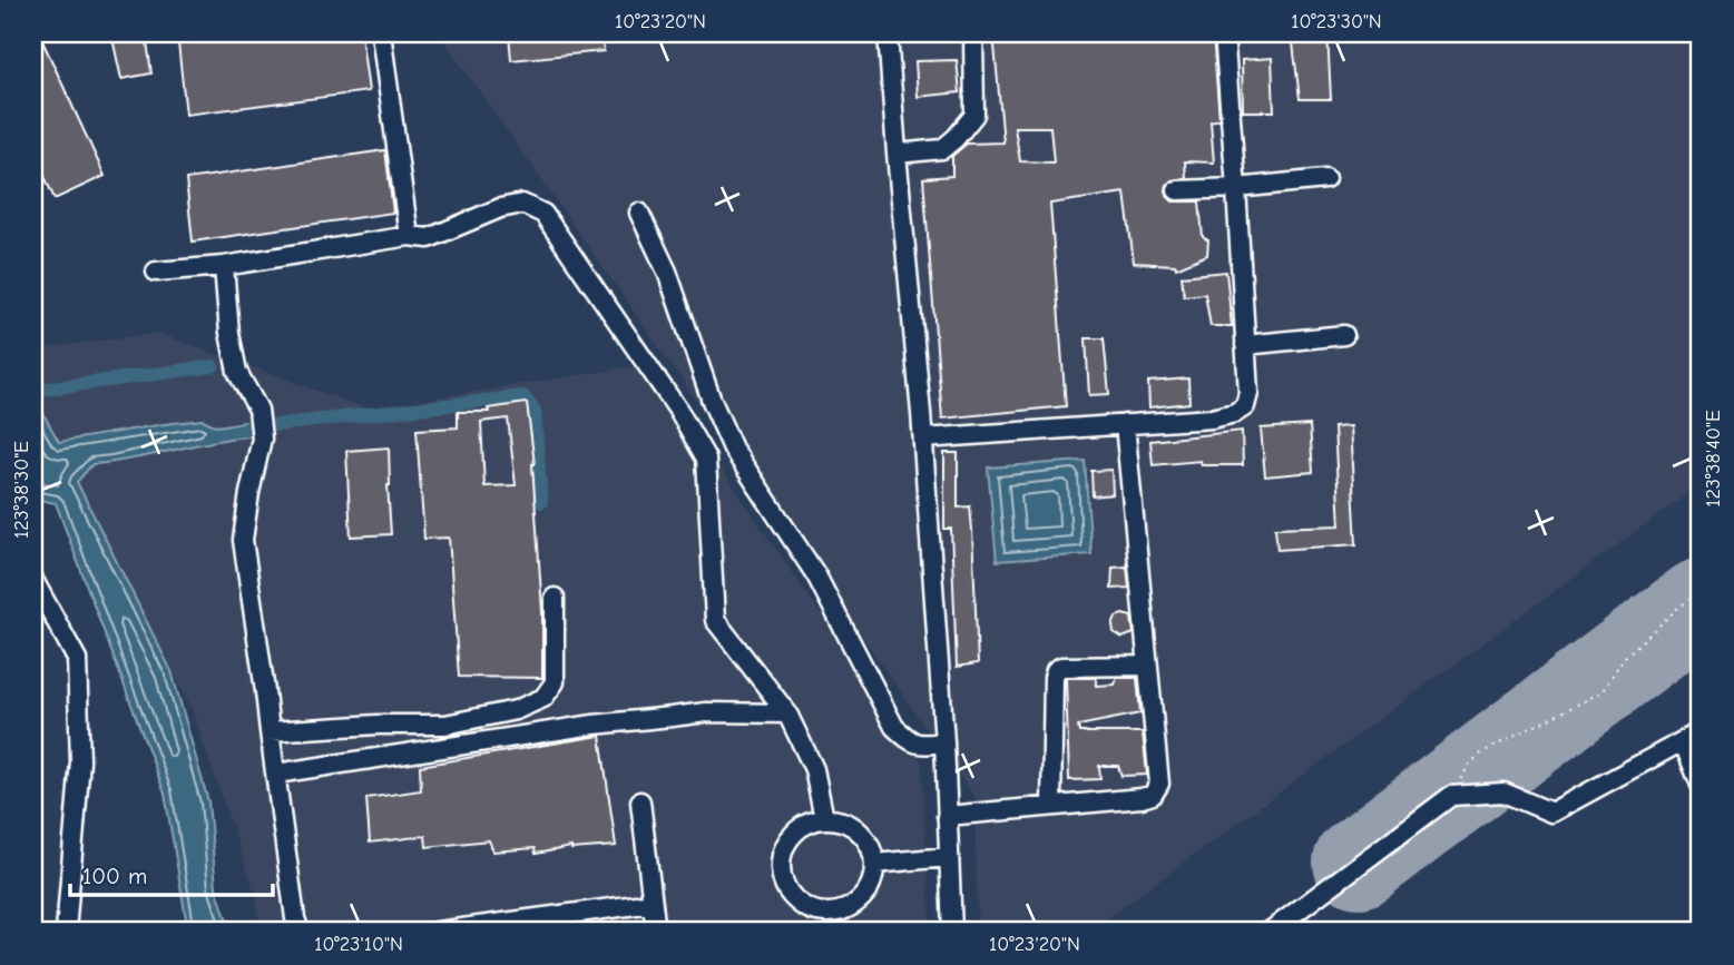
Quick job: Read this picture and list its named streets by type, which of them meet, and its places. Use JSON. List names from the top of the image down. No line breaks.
{"scale_bar":"100 m","coordinates":["10°23'20\"N","10°23'30\"N","123°38'40\"E","123°38'30\"E","10°23'10\"N"]}
